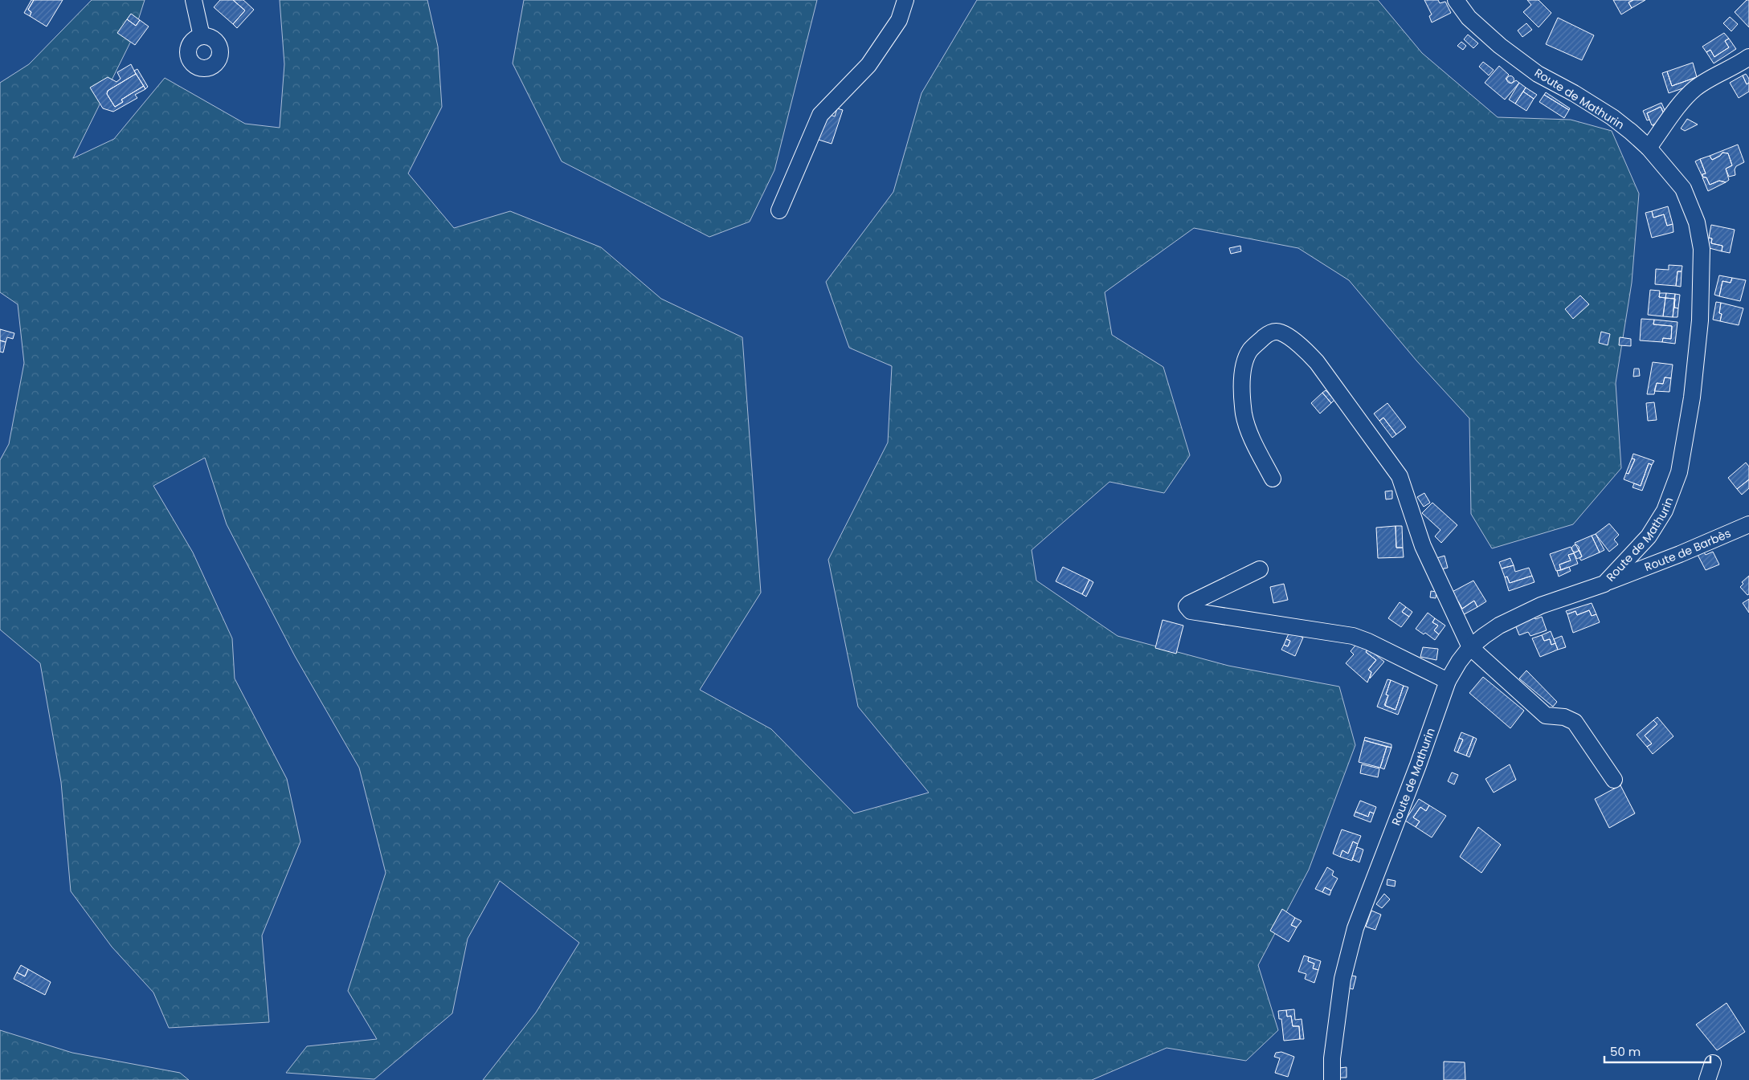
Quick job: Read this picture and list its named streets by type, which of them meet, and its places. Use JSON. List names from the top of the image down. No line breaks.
{"streets":{"street":["Route de Mathurin","Route de Barbès"]},"crossings":[["Route de Mathurin","Route de Barbès"]],"scale_bar":"50 m"}
